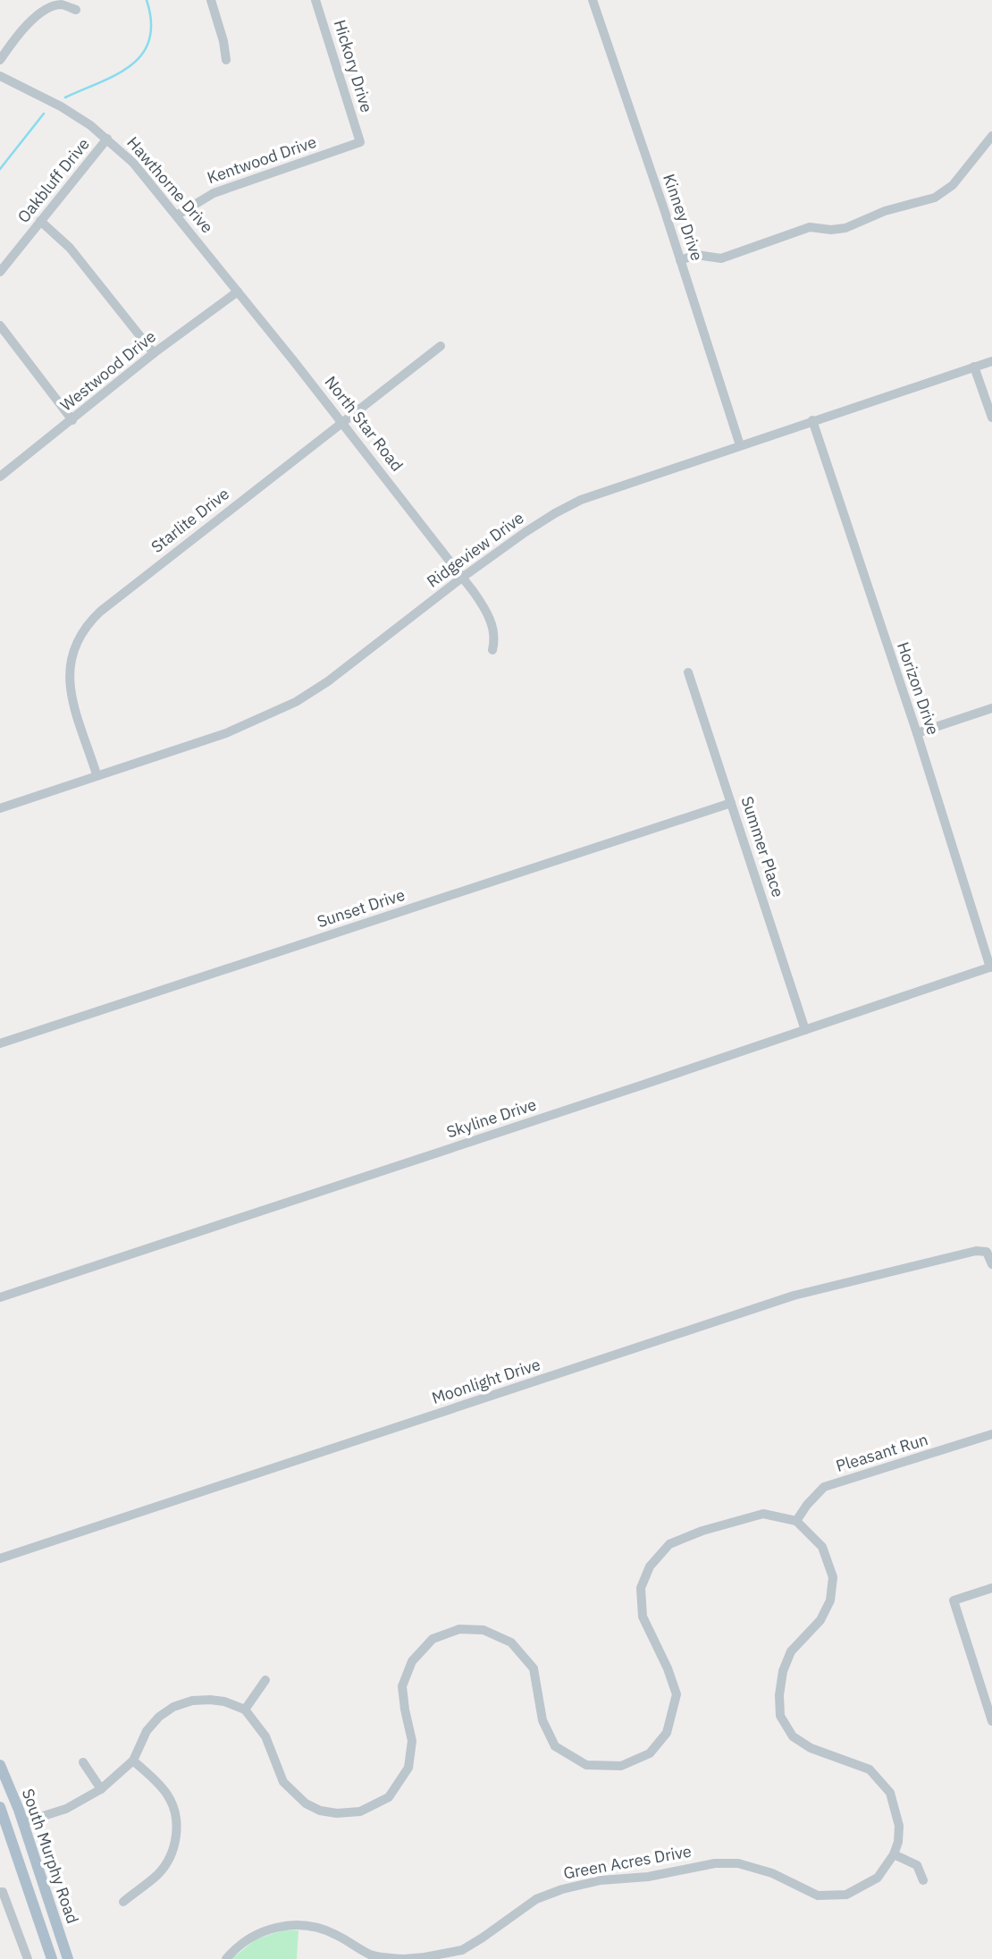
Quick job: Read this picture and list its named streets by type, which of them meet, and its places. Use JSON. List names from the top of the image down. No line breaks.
{"streets":{"main road":["South Murphy Road"],"street":["Hickory Drive","Kentwood Drive","Oakbluff Drive","Hawthorne Drive","Kinney Drive","Westwood Drive","North Star Road","Starlite Drive","Ridgeview Drive","Horizon Drive","Summer Place","Sunset Drive","Skyline Drive","Moonlight Drive","Pleasant Run","Green Acres Drive"]},"crossings":[["Hickory Drive","Kentwood Drive"],["Kentwood Drive","Hawthorne Drive"],["Oakbluff Drive","Hawthorne Drive"],["Hawthorne Drive","Westwood Drive"],["Hawthorne Drive","North Star Road"],["Kinney Drive","Ridgeview Drive"],["Westwood Drive","North Star Road"],["North Star Road","Starlite Drive"],["North Star Road","Ridgeview Drive"],["Starlite Drive","Ridgeview Drive"],["Ridgeview Drive","Horizon Drive"],["Horizon Drive","Skyline Drive"],["Summer Place","Sunset Drive"],["Summer Place","Skyline Drive"]]}
